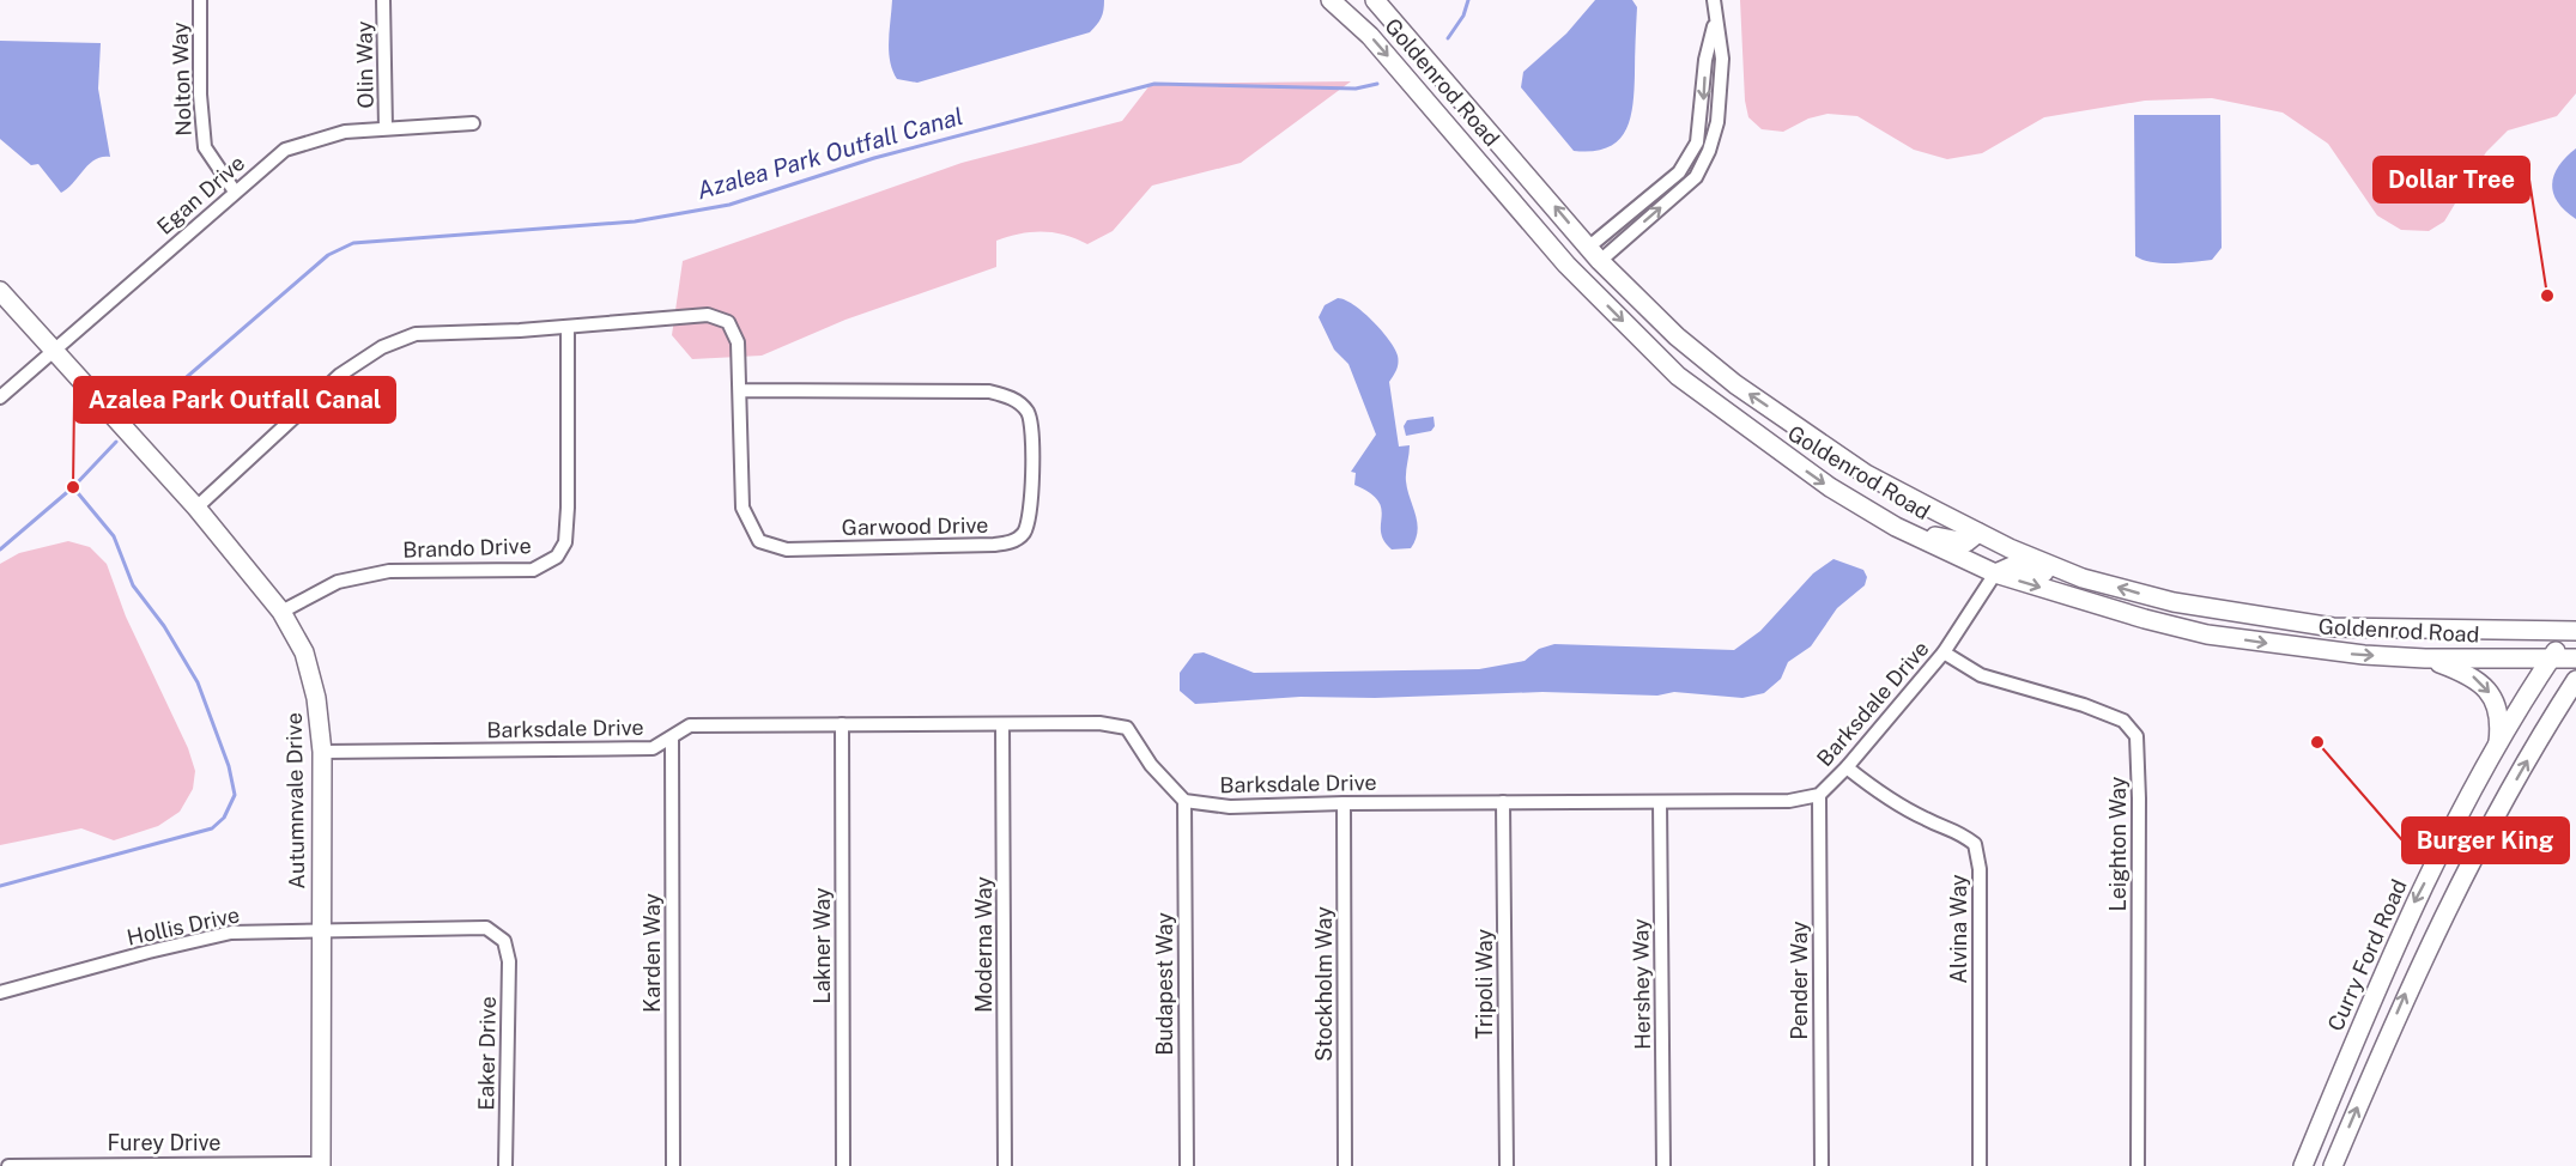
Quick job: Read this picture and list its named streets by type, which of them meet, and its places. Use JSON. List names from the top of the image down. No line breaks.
{"streets":{"main road":["Goldenrod Road","Autumnvale Drive","Curry Ford Road"],"street":["Olin Way","Nolton Way","Egan Drive","Garwood Drive","Brando Drive","Barksdale Drive","Leighton Way","Hollis Drive","Alvina Way","Moderna Way","Lakner Way","Karden Way","Pender Way","Budapest Way","Stockholm Way","Tripoli Way","Hershey Way","Eaker Drive","Furey Drive"]},"crossings":[["Olin Way","Egan Drive"],["Nolton Way","Egan Drive"],["Goldenrod Road","Barksdale Drive"],["Goldenrod Road","Curry Ford Road"],["Egan Drive","Autumnvale Drive"],["Garwood Drive","Brando Drive"],["Garwood Drive","Autumnvale Drive"],["Brando Drive","Autumnvale Drive"],["Barksdale Drive","Autumnvale Drive"],["Barksdale Drive","Leighton Way"],["Barksdale Drive","Alvina Way"],["Barksdale Drive","Moderna Way"],["Barksdale Drive","Lakner Way"],["Barksdale Drive","Karden Way"],["Barksdale Drive","Pender Way"],["Barksdale Drive","Budapest Way"],["Barksdale Drive","Stockholm Way"],["Barksdale Drive","Tripoli Way"],["Barksdale Drive","Hershey Way"],["Autumnvale Drive","Hollis Drive"],["Autumnvale Drive","Furey Drive"],["Hollis Drive","Eaker Drive"]],"water":["Azalea Park Outfall Canal"],"places":["Dollar Tree","Azalea Park Outfall Canal","Burger King"]}
